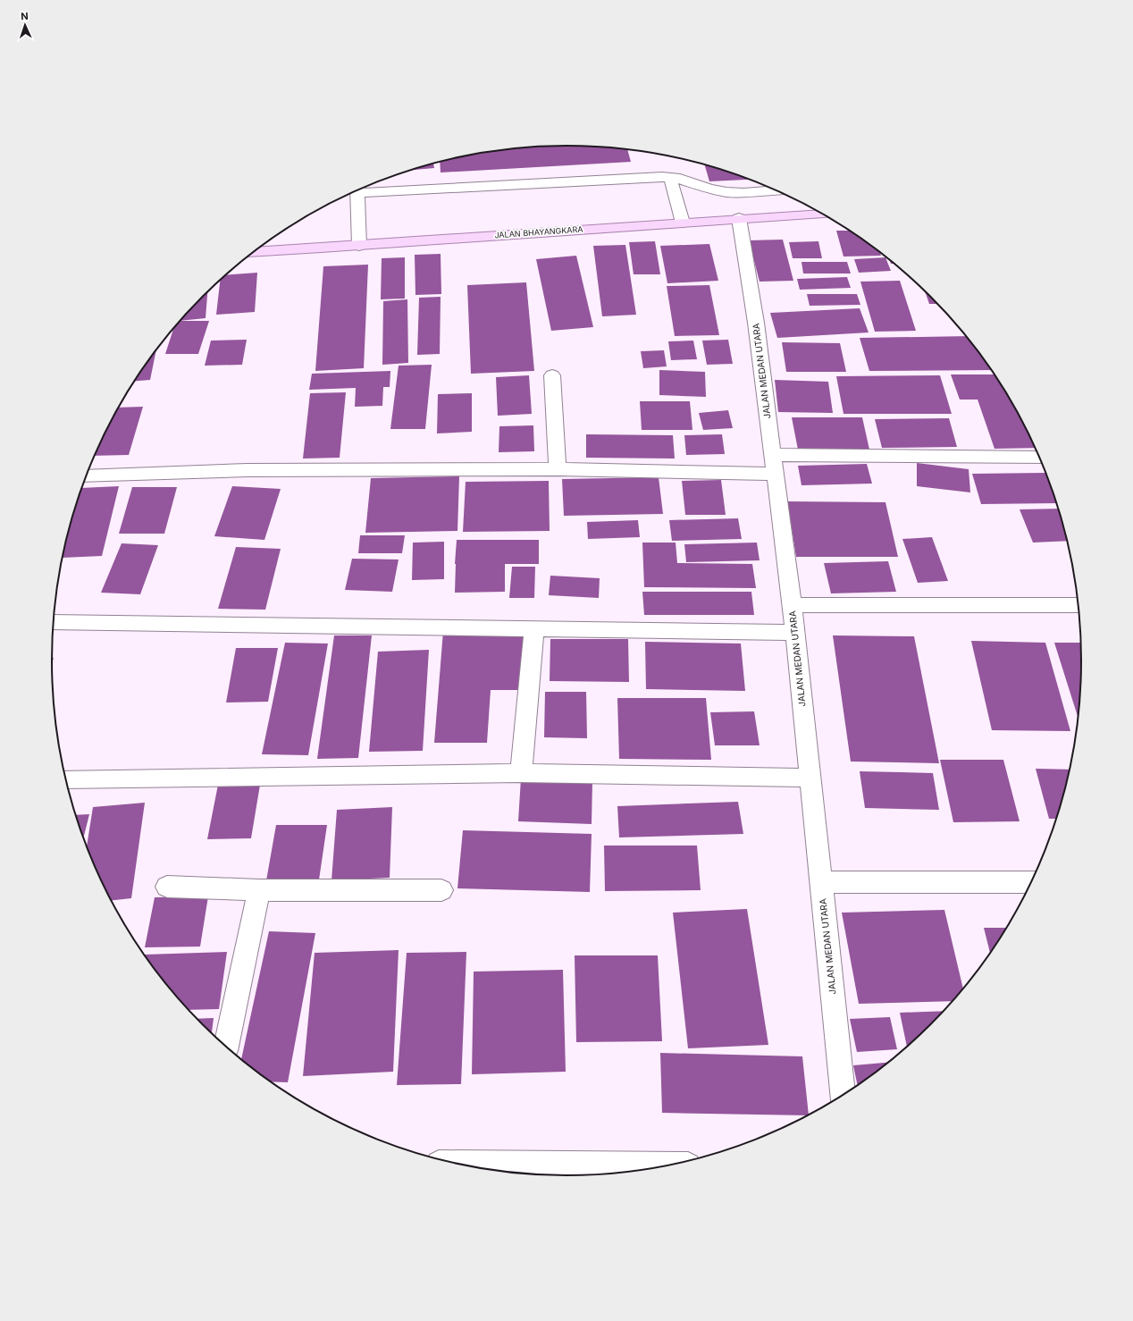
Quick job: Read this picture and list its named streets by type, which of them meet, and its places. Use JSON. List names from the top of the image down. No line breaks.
{"streets":{"main road":["JALAN BHAYANGKARA"],"street":["JALAN MEDAN UTARA"]},"crossings":[["JALAN BHAYANGKARA","JALAN MEDAN UTARA"]],"north":"top"}
